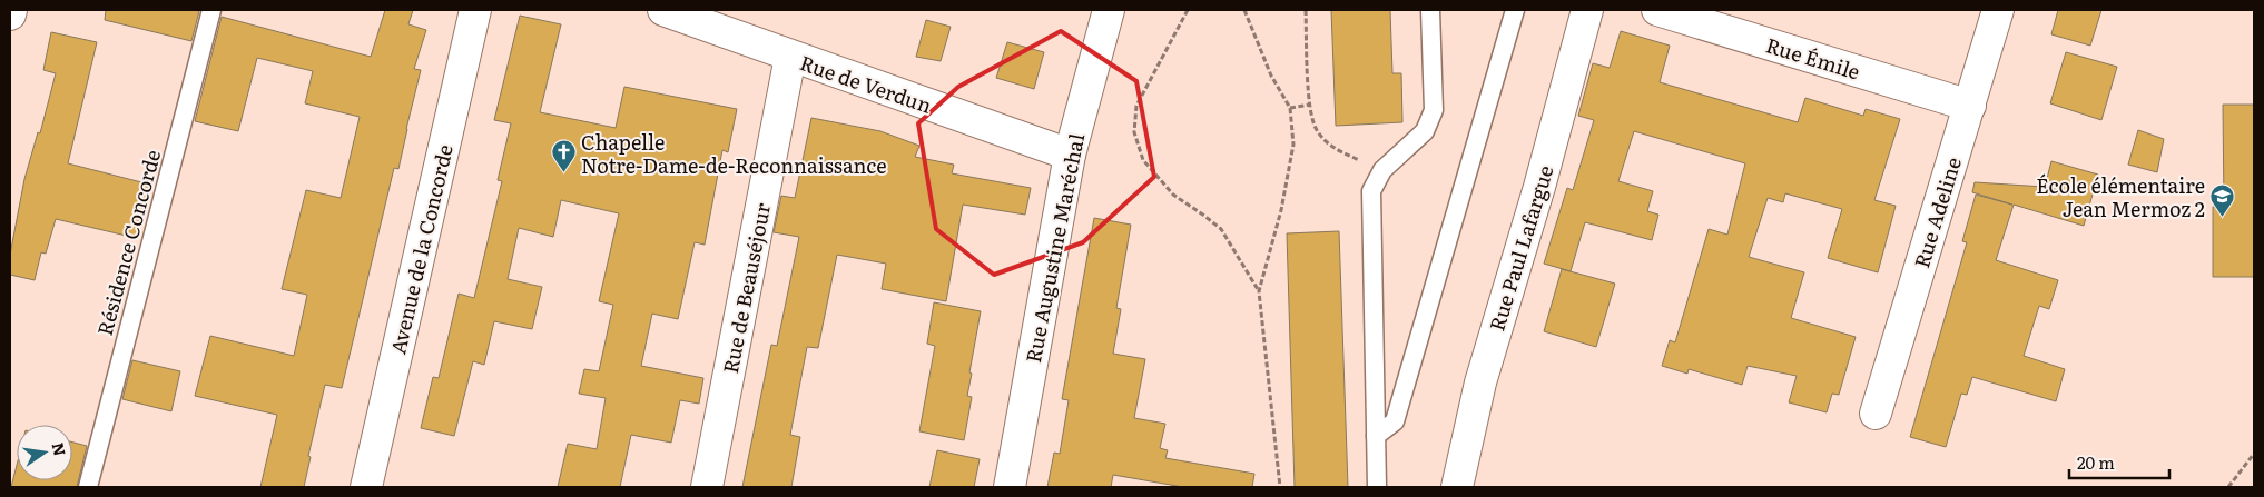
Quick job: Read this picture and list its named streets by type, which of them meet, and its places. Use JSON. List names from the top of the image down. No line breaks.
{"streets":{"street":["Rue Émile","Rue de Verdun","Rue Adeline","Rue Augustine Maréchal","Rue Paul Lafargue","Avenue de la Concorde","Rue de Beauséjour"],"lane":["Résidence Concorde"]},"crossings":[["Rue Émile","Rue Adeline"],["Rue de Verdun","Rue Augustine Maréchal"],["Rue de Verdun","Rue de Beauséjour"]],"places":{"church":["Chapelle Notre-Dame-de-Reconnaissance"],"school or university":["École élémentaire Jean Mermoz 2"]},"scale_bar":"20 m","north":"right"}
